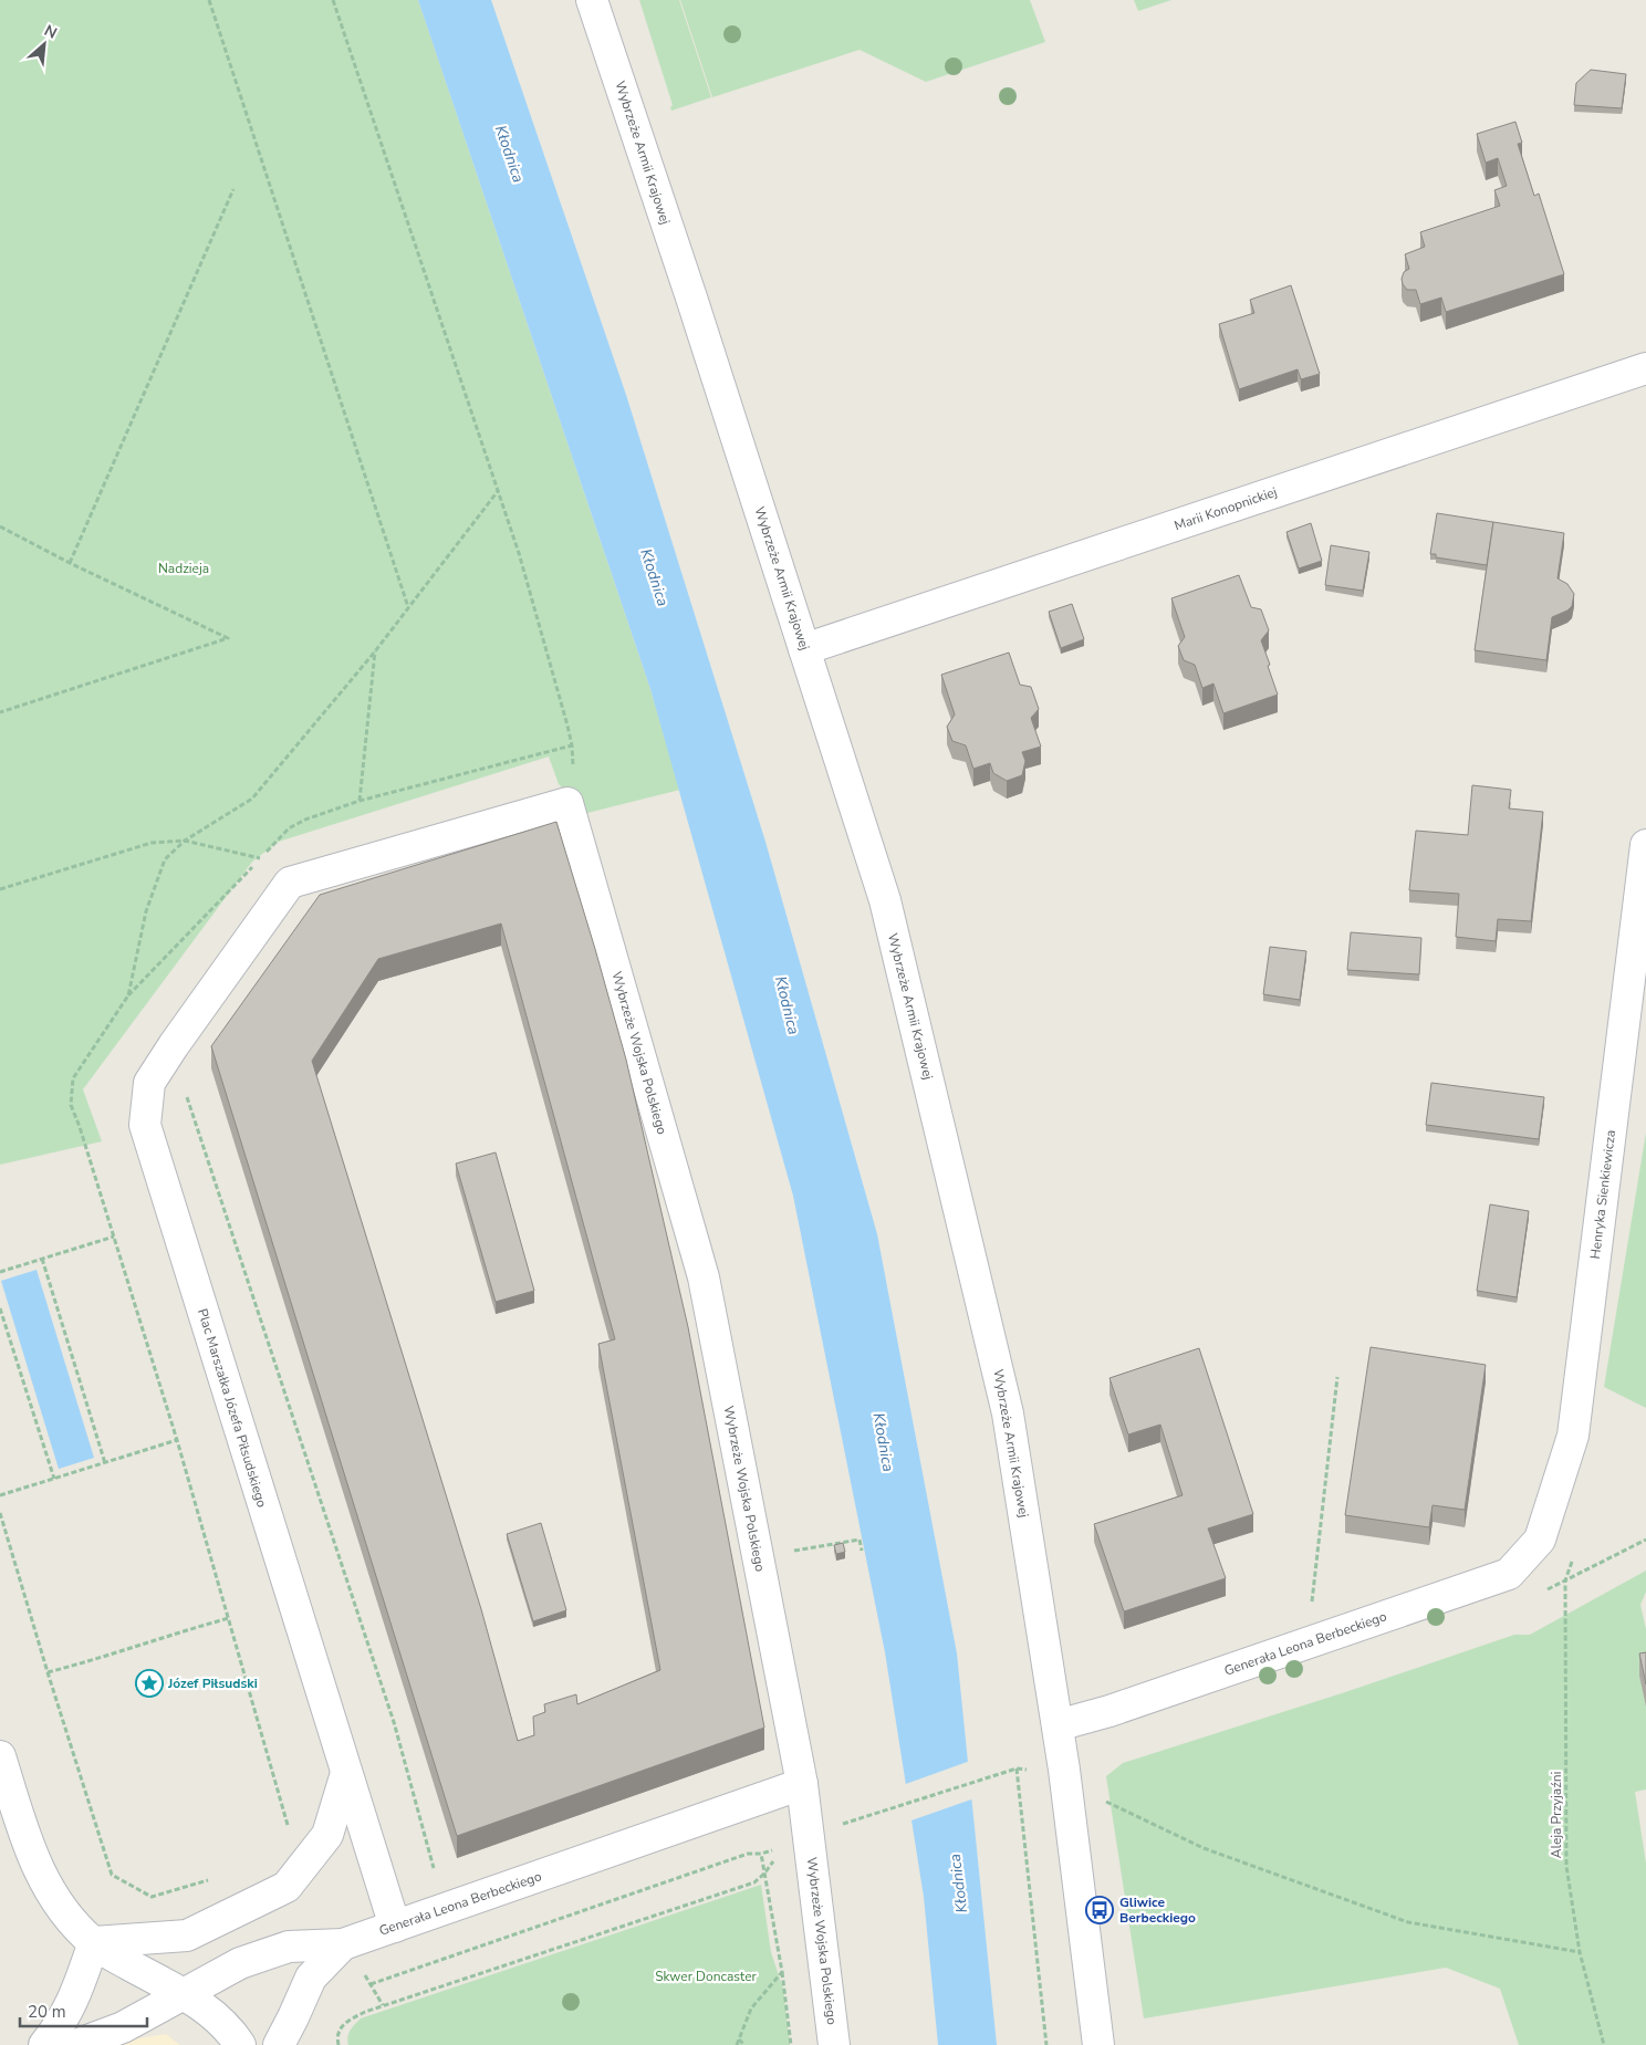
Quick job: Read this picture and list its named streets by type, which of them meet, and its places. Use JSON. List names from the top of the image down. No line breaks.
{"streets":{"street":["Wybrzeże Armii Krajowej","Marii Konopnickiej","Wybrzeże Wojska Polskiego","Henryka Sienkiewicza","Plac Marszałka Józefa Piłsudskiego","Generała Leona Berbeckiego"],"path":["Aleja Przyjaźni"]},"crossings":[["Wybrzeże Armii Krajowej","Marii Konopnickiej"],["Wybrzeże Armii Krajowej","Generała Leona Berbeckiego"],["Wybrzeże Wojska Polskiego","Plac Marszałka Józefa Piłsudskiego"],["Wybrzeże Wojska Polskiego","Generała Leona Berbeckiego"],["Henryka Sienkiewicza","Generała Leona Berbeckiego"],["Plac Marszałka Józefa Piłsudskiego","Generała Leona Berbeckiego"]],"water":["Kłodnica"],"parks":["Nadzieja","Skwer Doncaster"],"places":{"place":["Józef Piłsudski"],"bus stop":["Gliwice Berbeckiego"]},"scale_bar":"20 m","north":"top right"}
